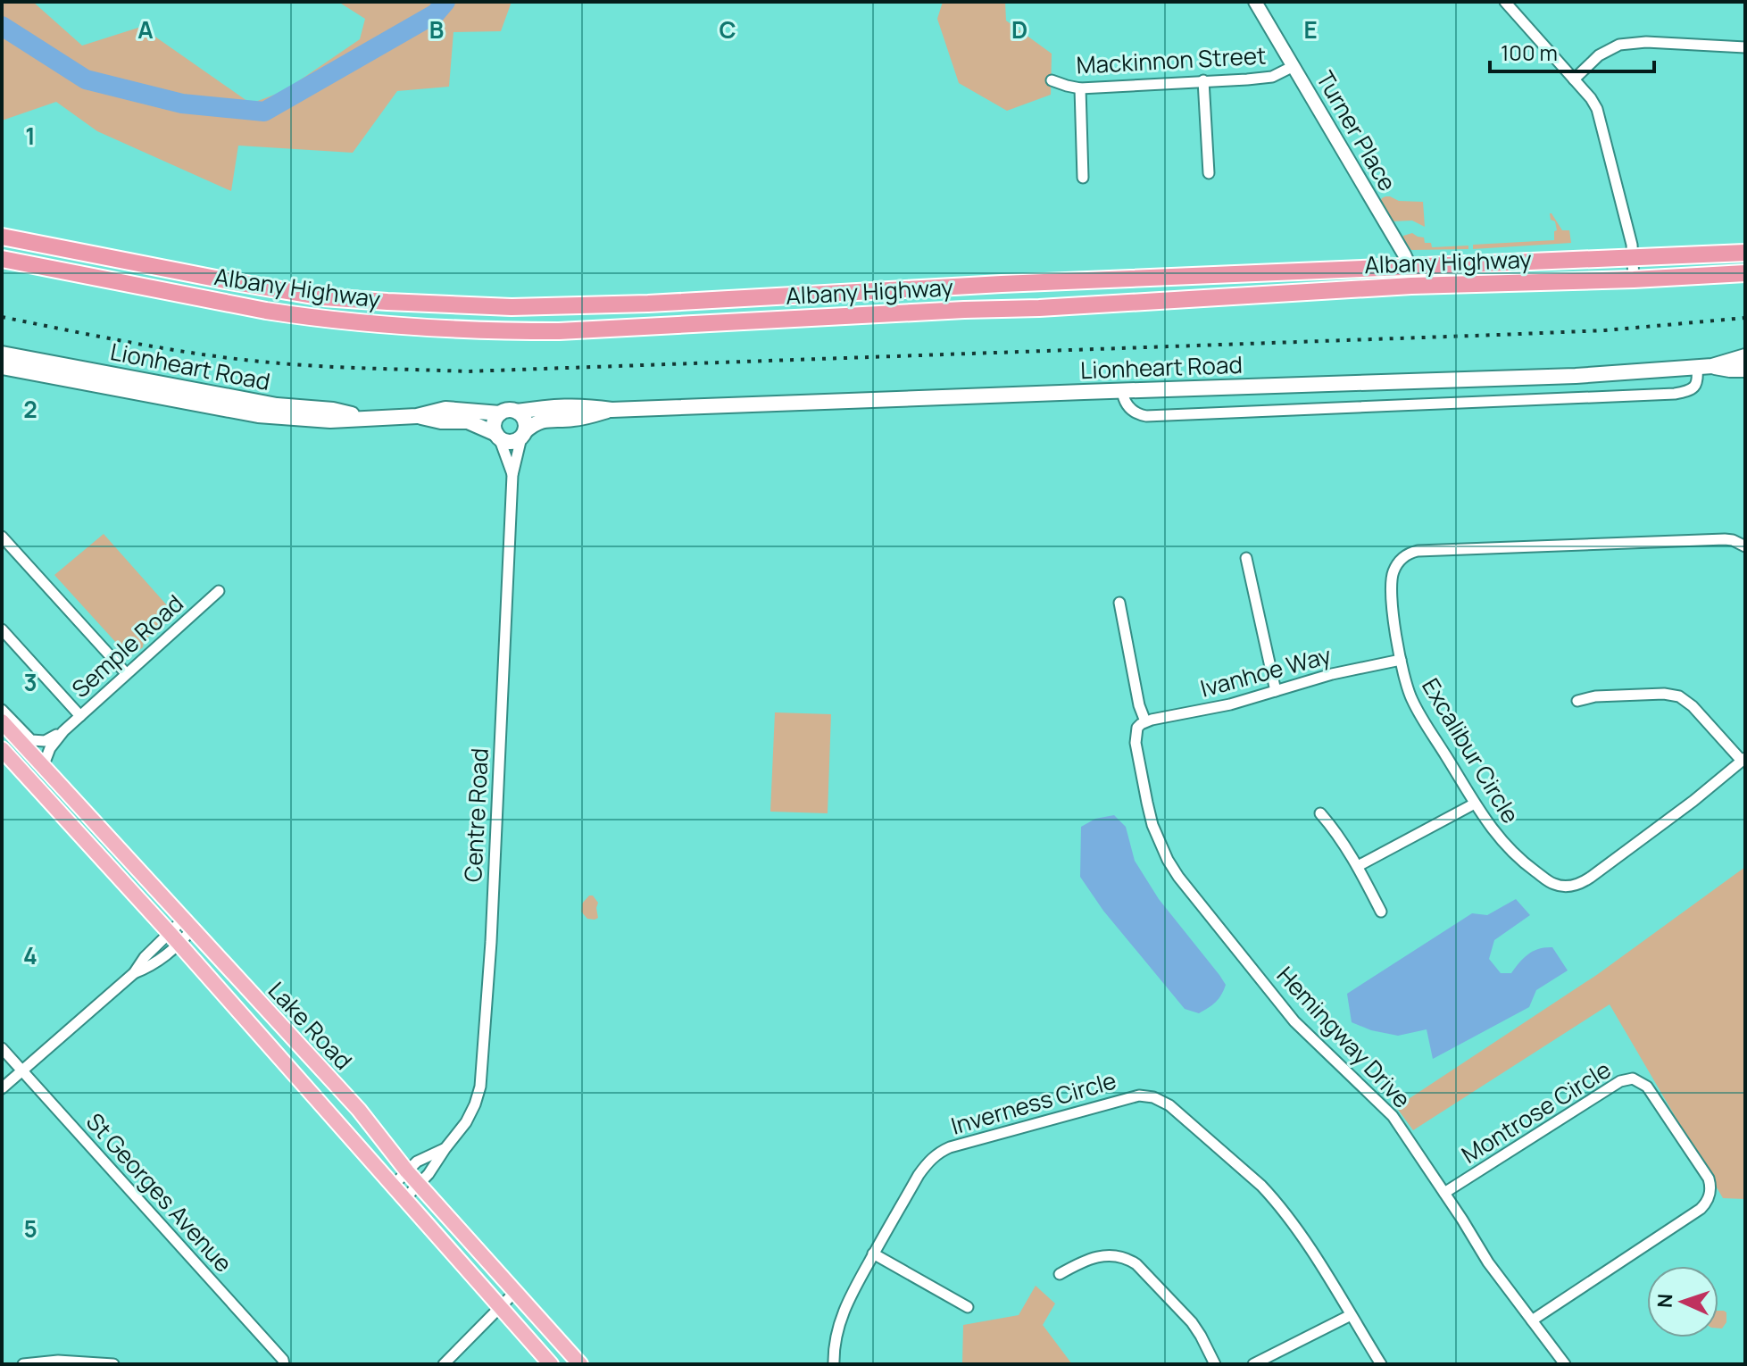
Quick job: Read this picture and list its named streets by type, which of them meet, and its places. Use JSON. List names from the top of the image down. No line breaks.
{"streets":{"highway":["Albany Highway"],"main road":["Lionheart Road","Lake Road"],"street":["Mackinnon Street","Turner Place","Semple Road","Ivanhoe Way","Excalibur Circle","Centre Road","Hemingway Drive","Inverness Circle","Montrose Circle","St Georges Avenue"]},"crossings":[["Mackinnon Street","Turner Place"],["Turner Place","Albany Highway"],["Lionheart Road","Centre Road"],["Semple Road","Lake Road"],["Ivanhoe Way","Excalibur Circle"],["Ivanhoe Way","Hemingway Drive"],["Centre Road","Lake Road"],["Hemingway Drive","Montrose Circle"]],"scale_bar":"100 m","north":"left","grid":{"columns":["A","B","C","D","E"],"rows":["1","2","3","4","5"]}}
